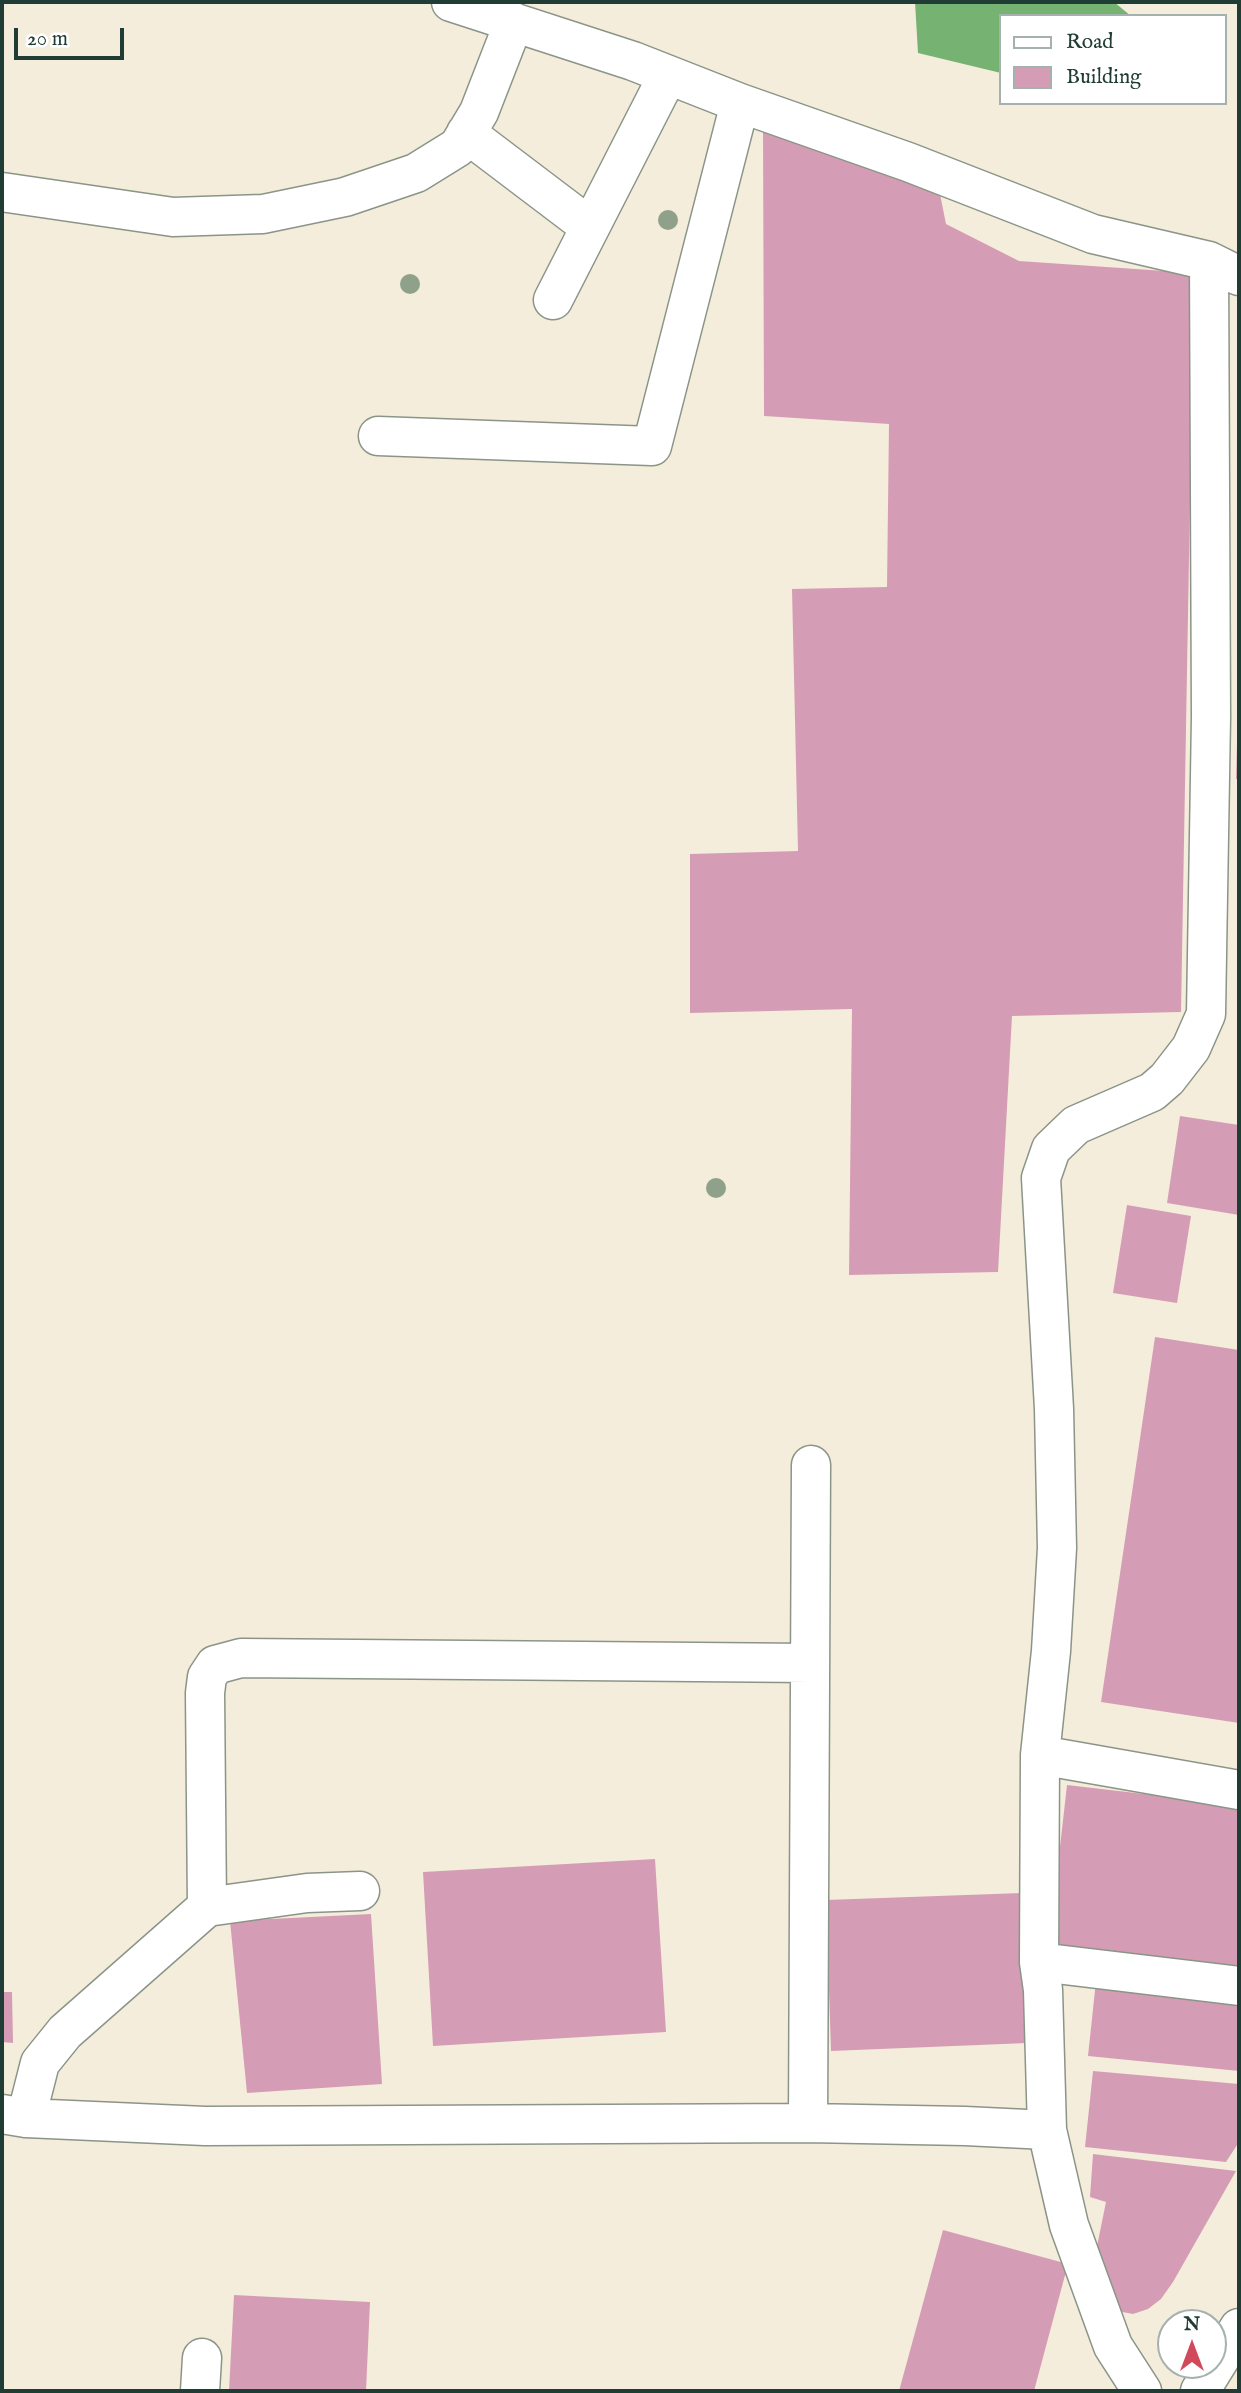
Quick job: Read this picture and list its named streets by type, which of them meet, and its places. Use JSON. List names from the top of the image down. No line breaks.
{"legend":["Road","Building"],"scale_bar":"20 m","north":"top"}
